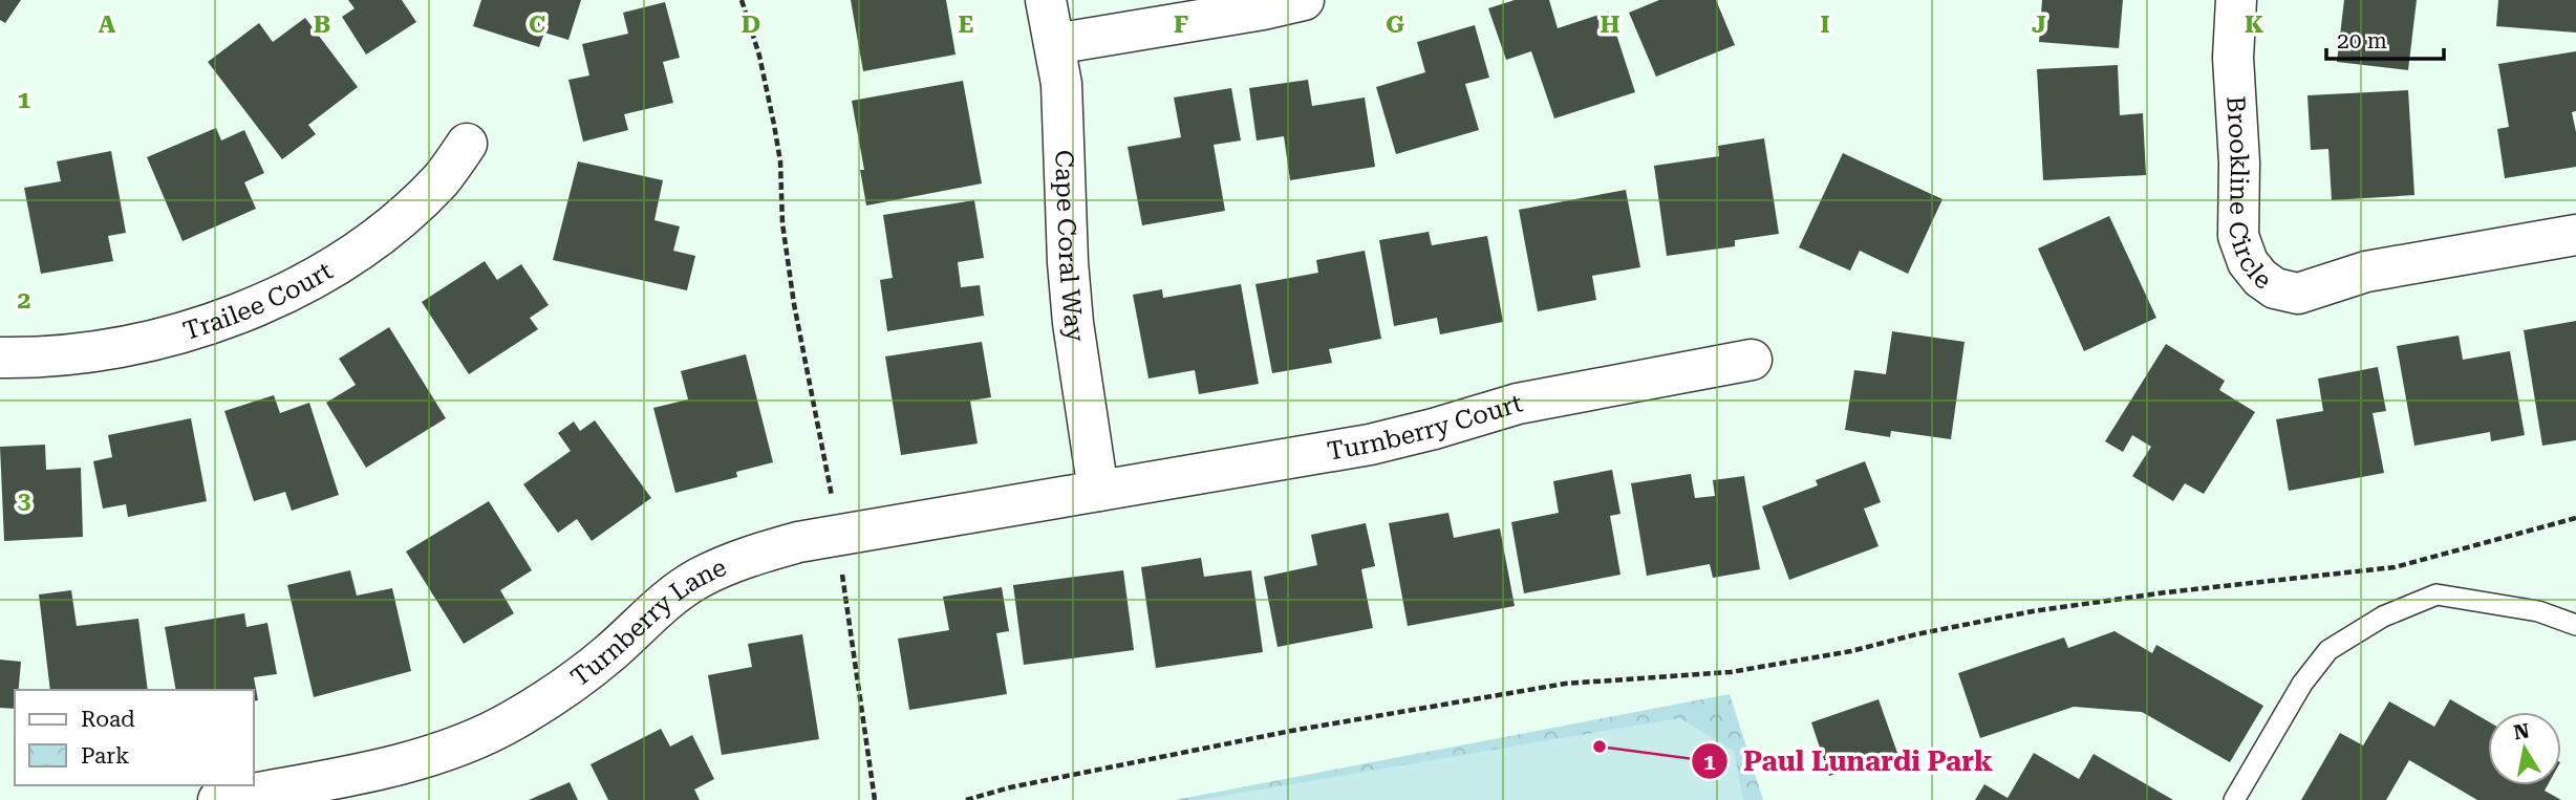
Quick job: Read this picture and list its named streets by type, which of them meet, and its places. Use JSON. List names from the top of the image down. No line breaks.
{"streets":{"street":["Brookline Circle","Cape Coral Way","Trailee Court","Turnberry Court","Turnberry Lane"]},"crossings":[["Cape Coral Way","Turnberry Court"],["Cape Coral Way","Turnberry Lane"],["Turnberry Court","Turnberry Lane"]],"places":["Paul Lunardi Park"],"legend":["Road","Park"],"scale_bar":"20 m","north":"top","grid":{"columns":["A","B","C","D","E","F","G","H","I","J","K"],"rows":["1","2","3"]}}
